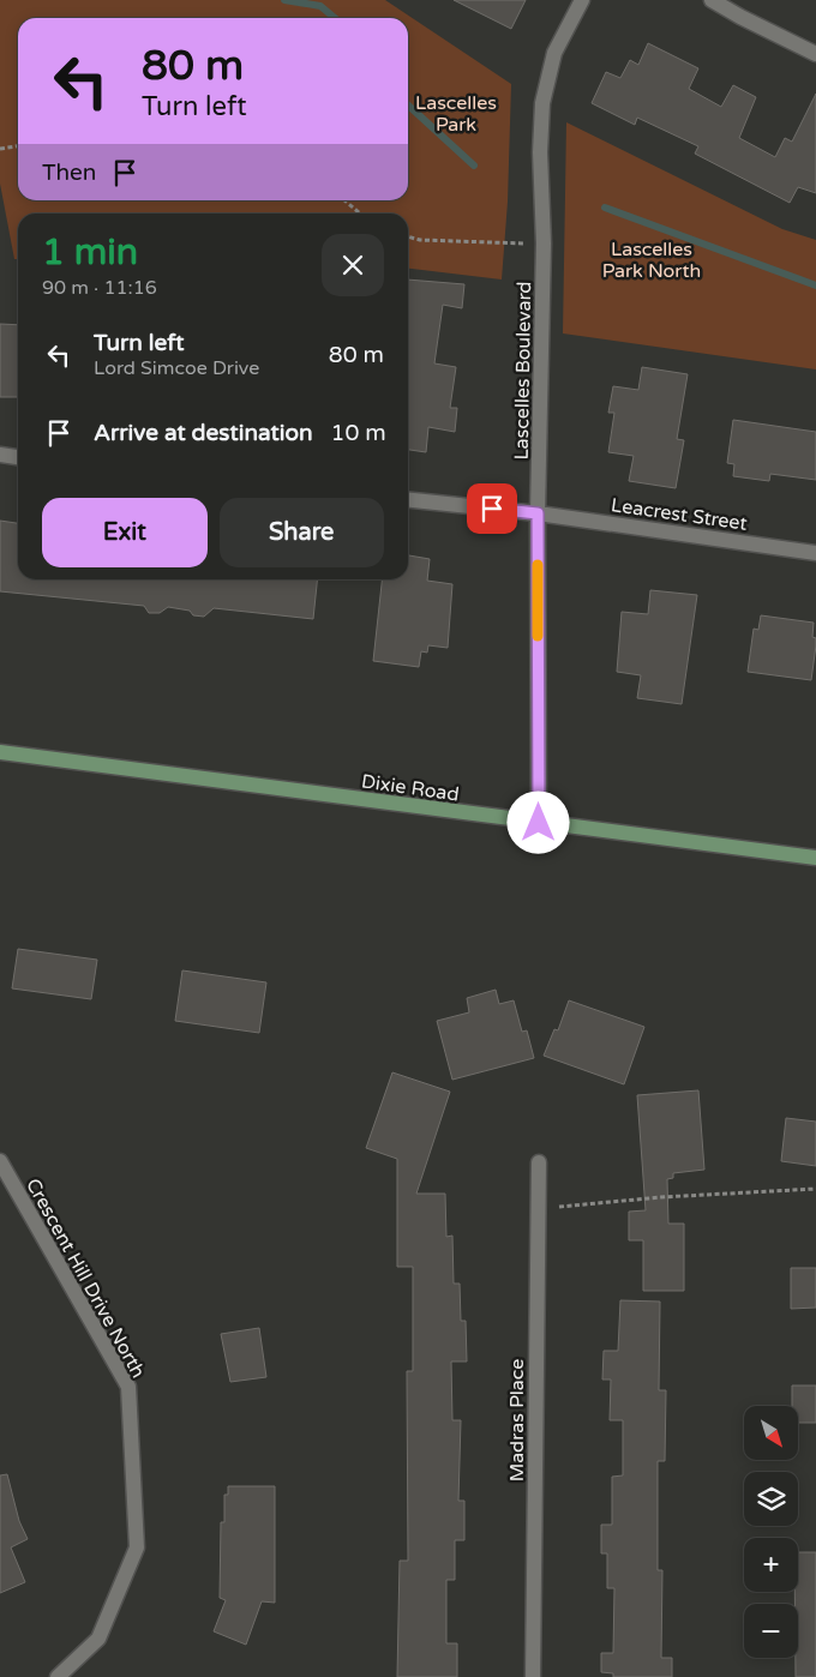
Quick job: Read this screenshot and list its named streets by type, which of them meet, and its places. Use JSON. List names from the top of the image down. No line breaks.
{"streets":{"main road":["Dixie Road"],"street":["Lascelles Boulevard","Leacrest Street","Crescent Hill Drive North","Madras Place"]},"crossings":[["Lascelles Boulevard","Leacrest Street"],["Lascelles Boulevard","Dixie Road"]],"parks":["Lascelles Park","Lascelles Park North"],"north":"bottom right","page":{"turn":["80 m","Turn left"],"then":"Then","heading":["1 min","90 m · 11:16"],"list":[{"name":"Turn left","note":"Lord Simcoe Drive","value":"80 m"},{"name":"Arrive at destination","value":"10 m"}],"buttons":["Exit","Share"],"map_buttons":["+","−"]}}
